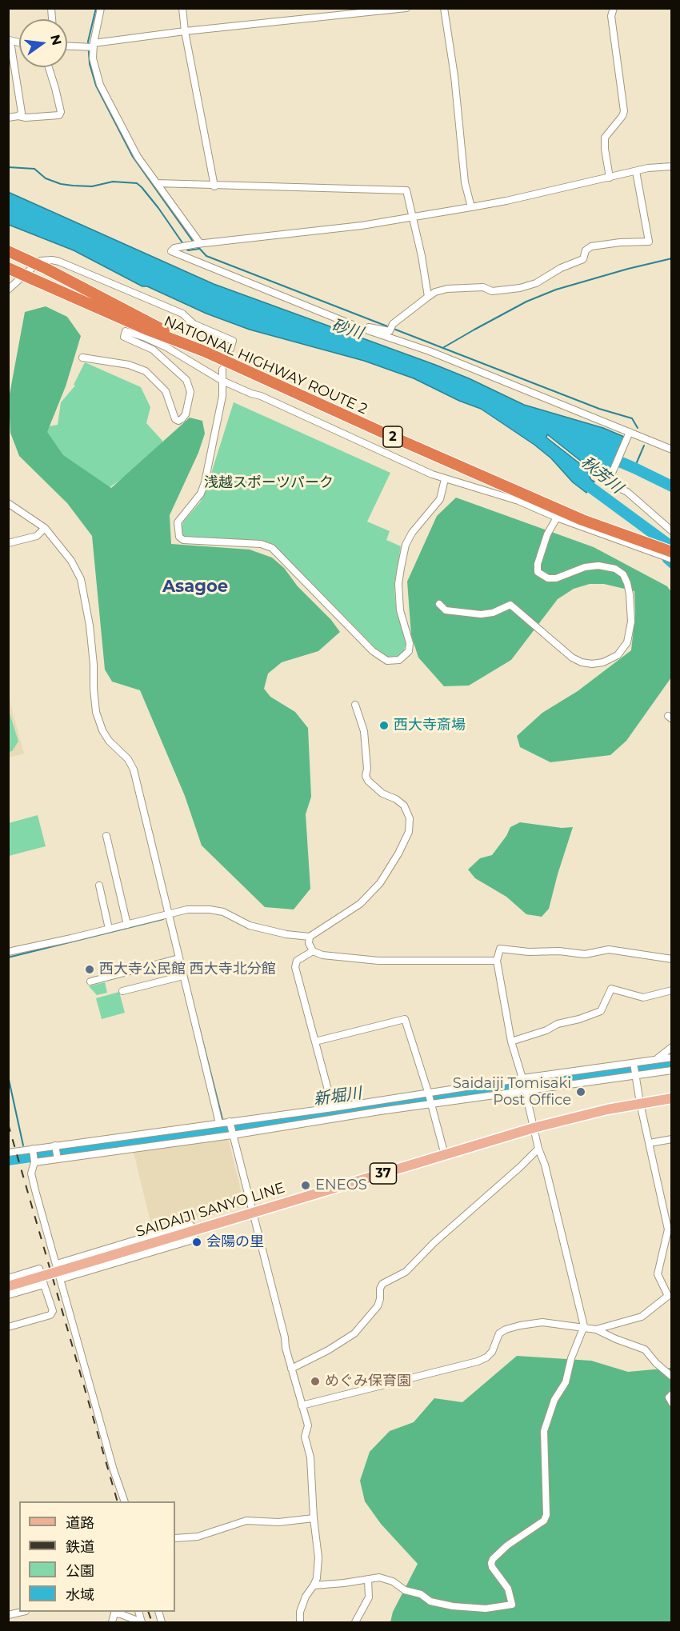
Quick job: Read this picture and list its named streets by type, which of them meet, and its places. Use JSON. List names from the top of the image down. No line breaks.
{"streets":{"highway":["NATIONAL HIGHWAY ROUTE 2","2"],"main road":["37","SAIDAIJI SANYO LINE"]},"districts":["Asagoe"],"water":["砂川","秋芳川","新堀川"],"parks":["浅越スポーツパーク"],"places":["西大寺斎場","西大寺公民館 西大寺北分館","Saidaiji Tomisaki Post Office","ENEOS","会陽の里","めぐみ保育園"],"legend":["道路","鉄道","公園","水域"],"north":"right"}
